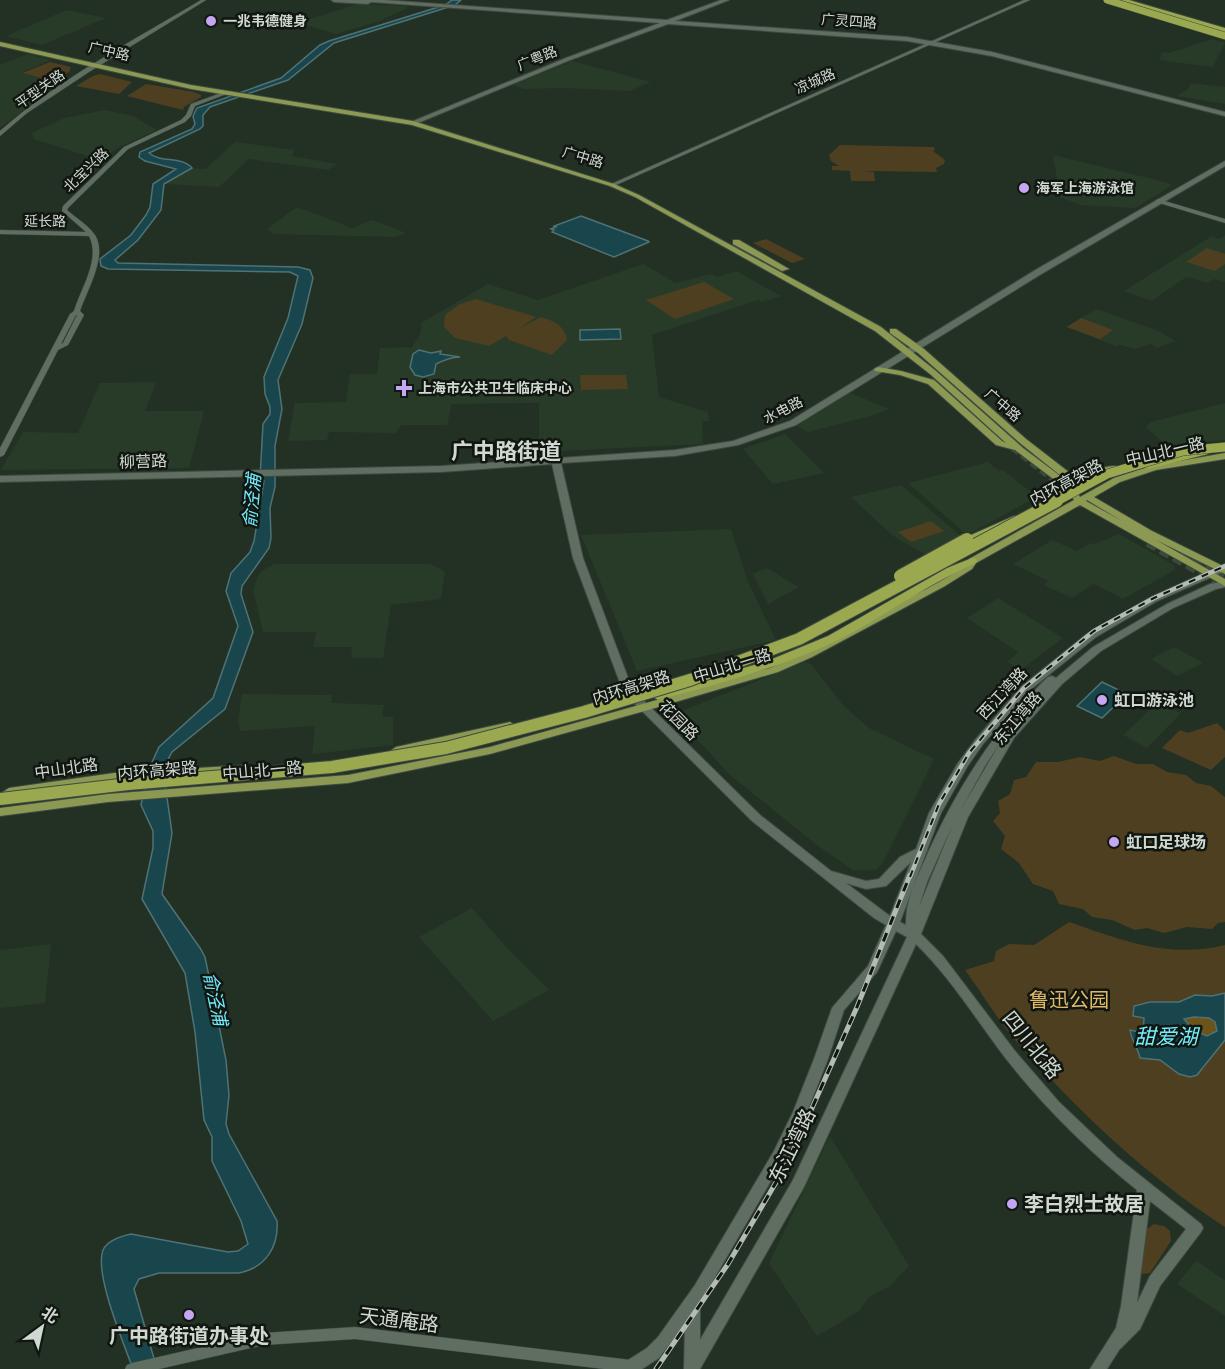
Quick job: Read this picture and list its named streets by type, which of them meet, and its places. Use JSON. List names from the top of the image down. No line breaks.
{"streets":{"highway":["内环高架路"],"main road":["广灵四路","广中路","广粤路","水电路","中山北一路","柳营路","西江湾路","东江湾路","花园路","中山北路","四川北路"],"street":["凉城路","平型关路","北宝兴路","延长路","天通庵路"]},"crossings":[["广灵四路","广粤路"],["广灵四路","凉城路"],["广中路","广粤路"],["广中路","凉城路"],["广中路","平型关路"],["广中路","北宝兴路"],["广中路","水电路"],["广中路","中山北一路"],["北宝兴路","延长路"],["水电路","柳营路"],["水电路","花园路"],["中山北一路","内环高架路"],["中山北一路","花园路"],["中山北一路","中山北路"],["西江湾路","东江湾路"],["西江湾路","花园路"],["西江湾路","四川北路"],["东江湾路","花园路"],["东江湾路","四川北路"],["东江湾路","天通庵路"],["花园路","四川北路"]],"districts":["广中路街道"],"water":["俞泾浦","甜爱湖"],"parks":["鲁迅公园"],"places":{"other":["一兆韦德健身","海军上海游泳馆","虹口游泳池","虹口足球场","李白烈士故居","广中路街道办事处"],"health":["上海市公共卫生临床中心"]},"north":"top right"}
